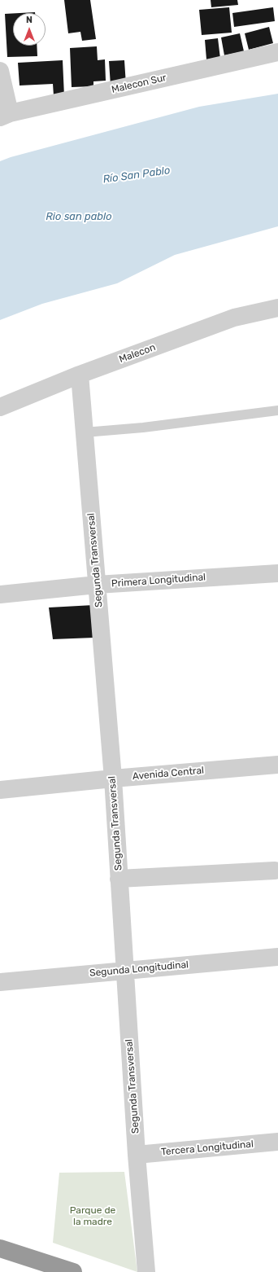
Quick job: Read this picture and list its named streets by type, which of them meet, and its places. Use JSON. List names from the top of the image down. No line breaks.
{"streets":{"street":["Malecon Sur","Malecon","Segunda Transversal","Primera Longitudinal","Avenida Central","Segunda Longitudinal","Tercera Longitudinal"]},"crossings":[["Malecon","Segunda Transversal"],["Segunda Transversal","Primera Longitudinal"],["Segunda Transversal","Avenida Central"],["Segunda Transversal","Segunda Longitudinal"],["Segunda Transversal","Tercera Longitudinal"]],"water":["Río San Pablo","Rio san pablo"],"parks":["Parque de la madre"],"north":"top"}
